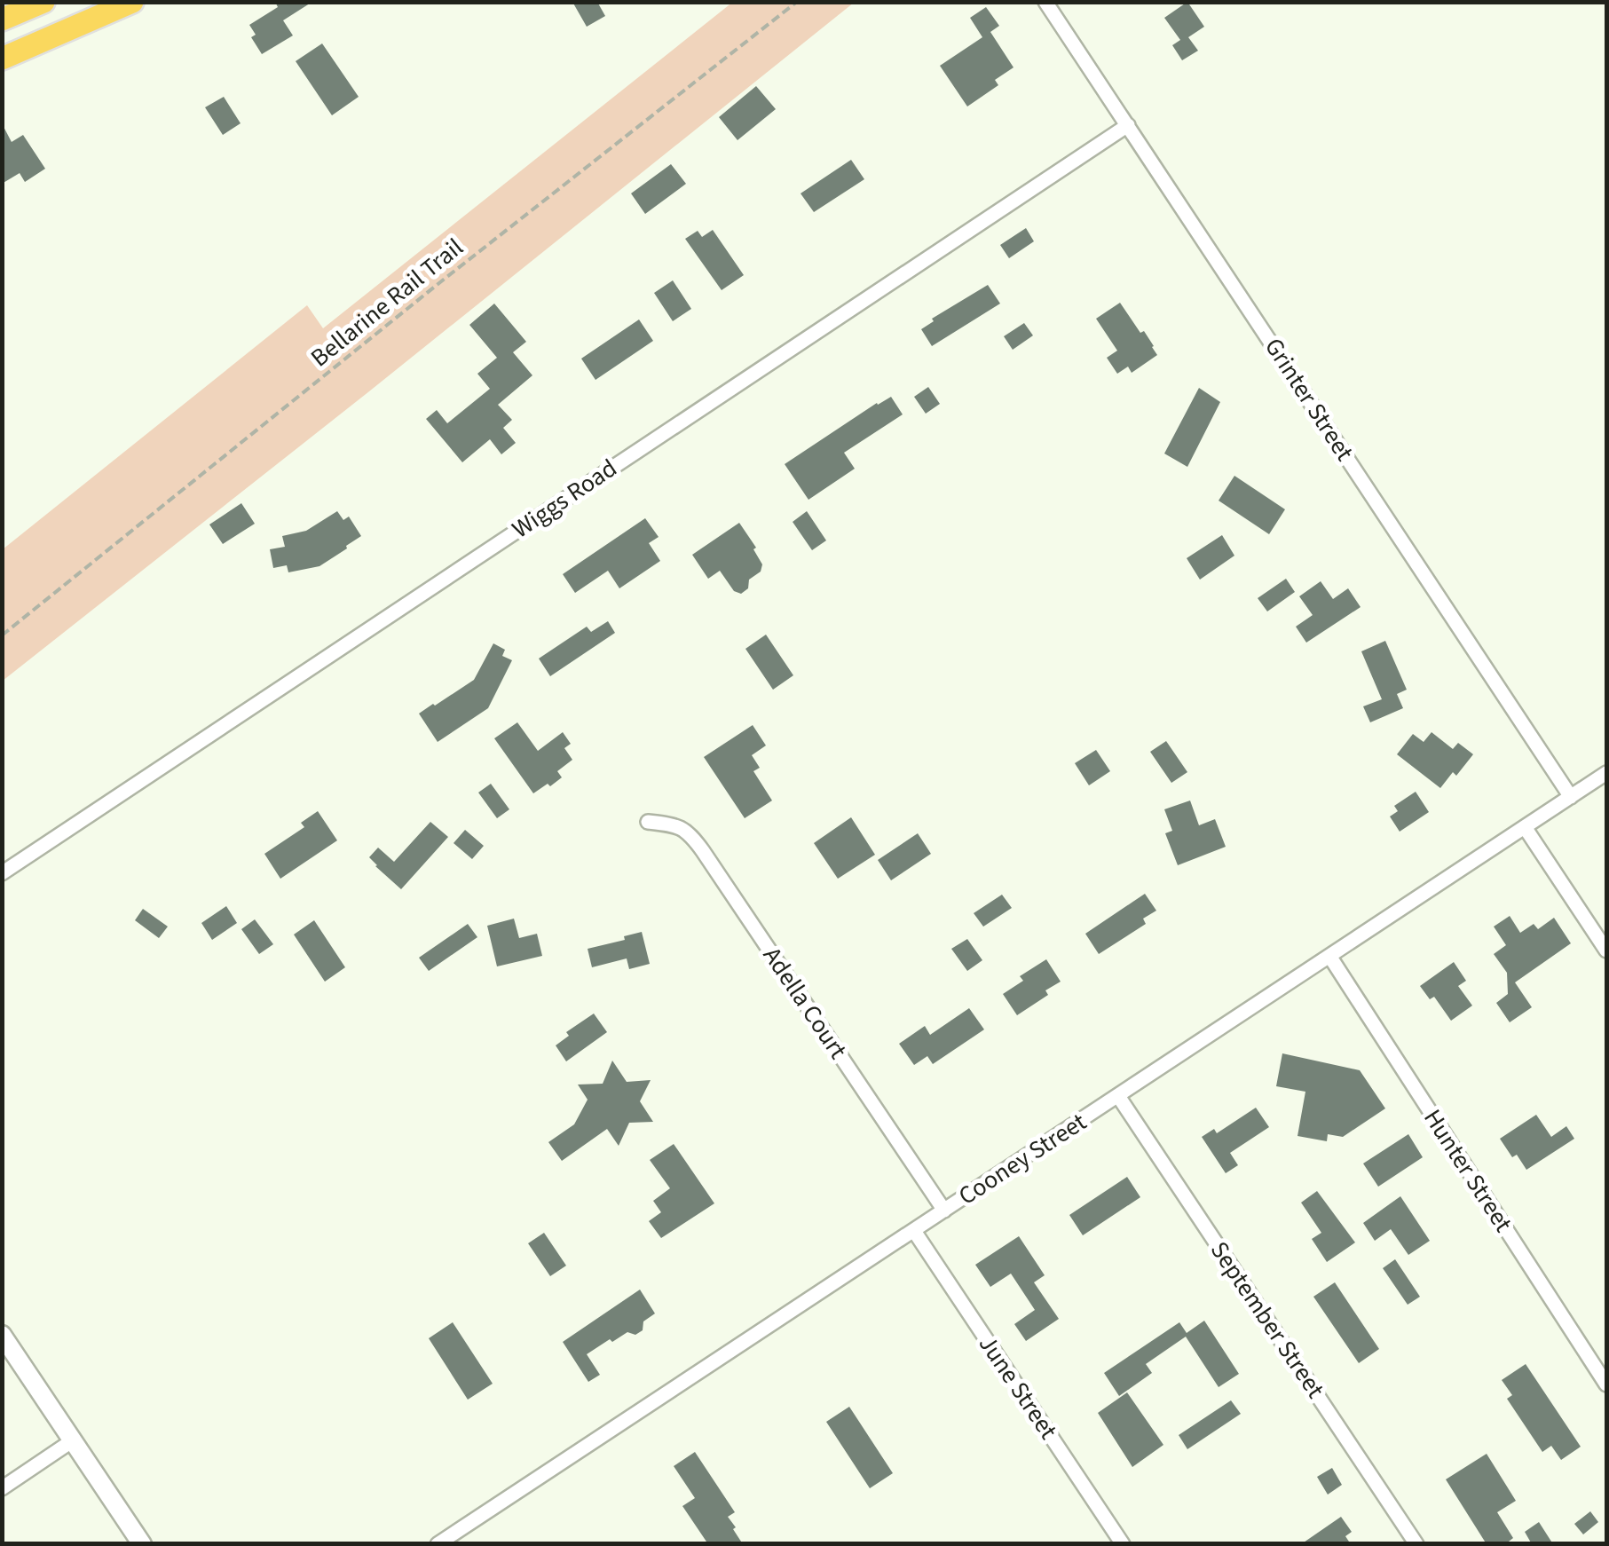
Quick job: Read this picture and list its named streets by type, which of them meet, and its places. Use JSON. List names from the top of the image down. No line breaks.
{"streets":{"street":["Grinter Street","Wiggs Road","Adella Court","Cooney Street","Hunter Street","September Street","June Street"],"path":["Bellarine Rail Trail"]},"crossings":[["Grinter Street","Wiggs Road"],["Grinter Street","Cooney Street"],["Adella Court","Cooney Street"],["Cooney Street","Hunter Street"],["Cooney Street","September Street"],["Cooney Street","June Street"]]}
